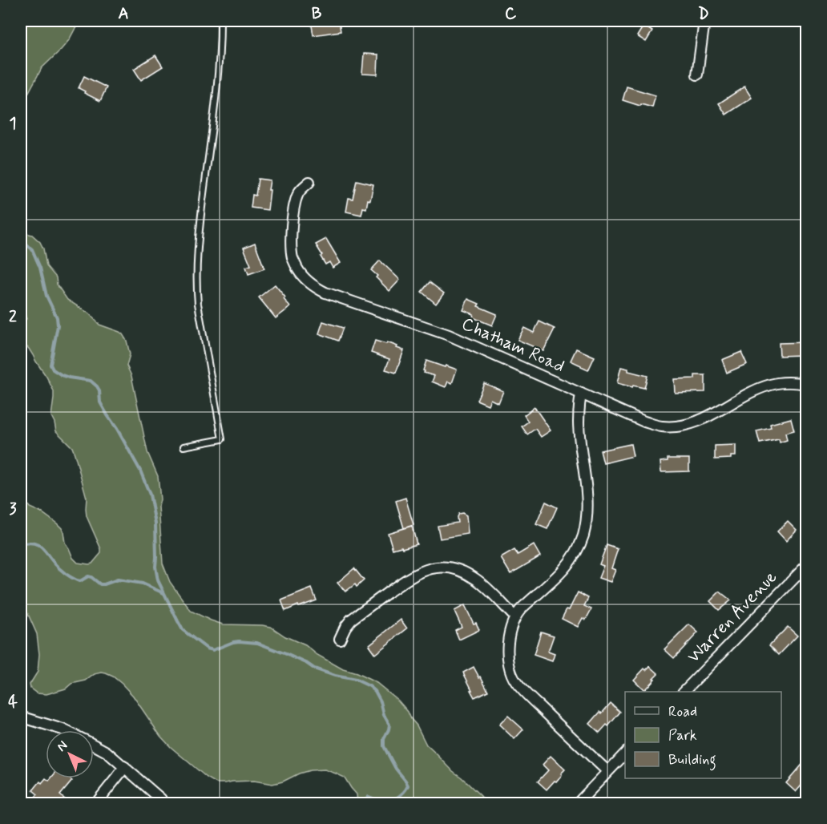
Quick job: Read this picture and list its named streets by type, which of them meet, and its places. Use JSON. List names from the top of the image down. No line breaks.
{"streets":{"street":["Chatham Road","Warren Avenue"]},"legend":["Road","Park","Building"],"north":"top left","grid":{"columns":["A","B","C","D"],"rows":["1","2","3","4"]}}
